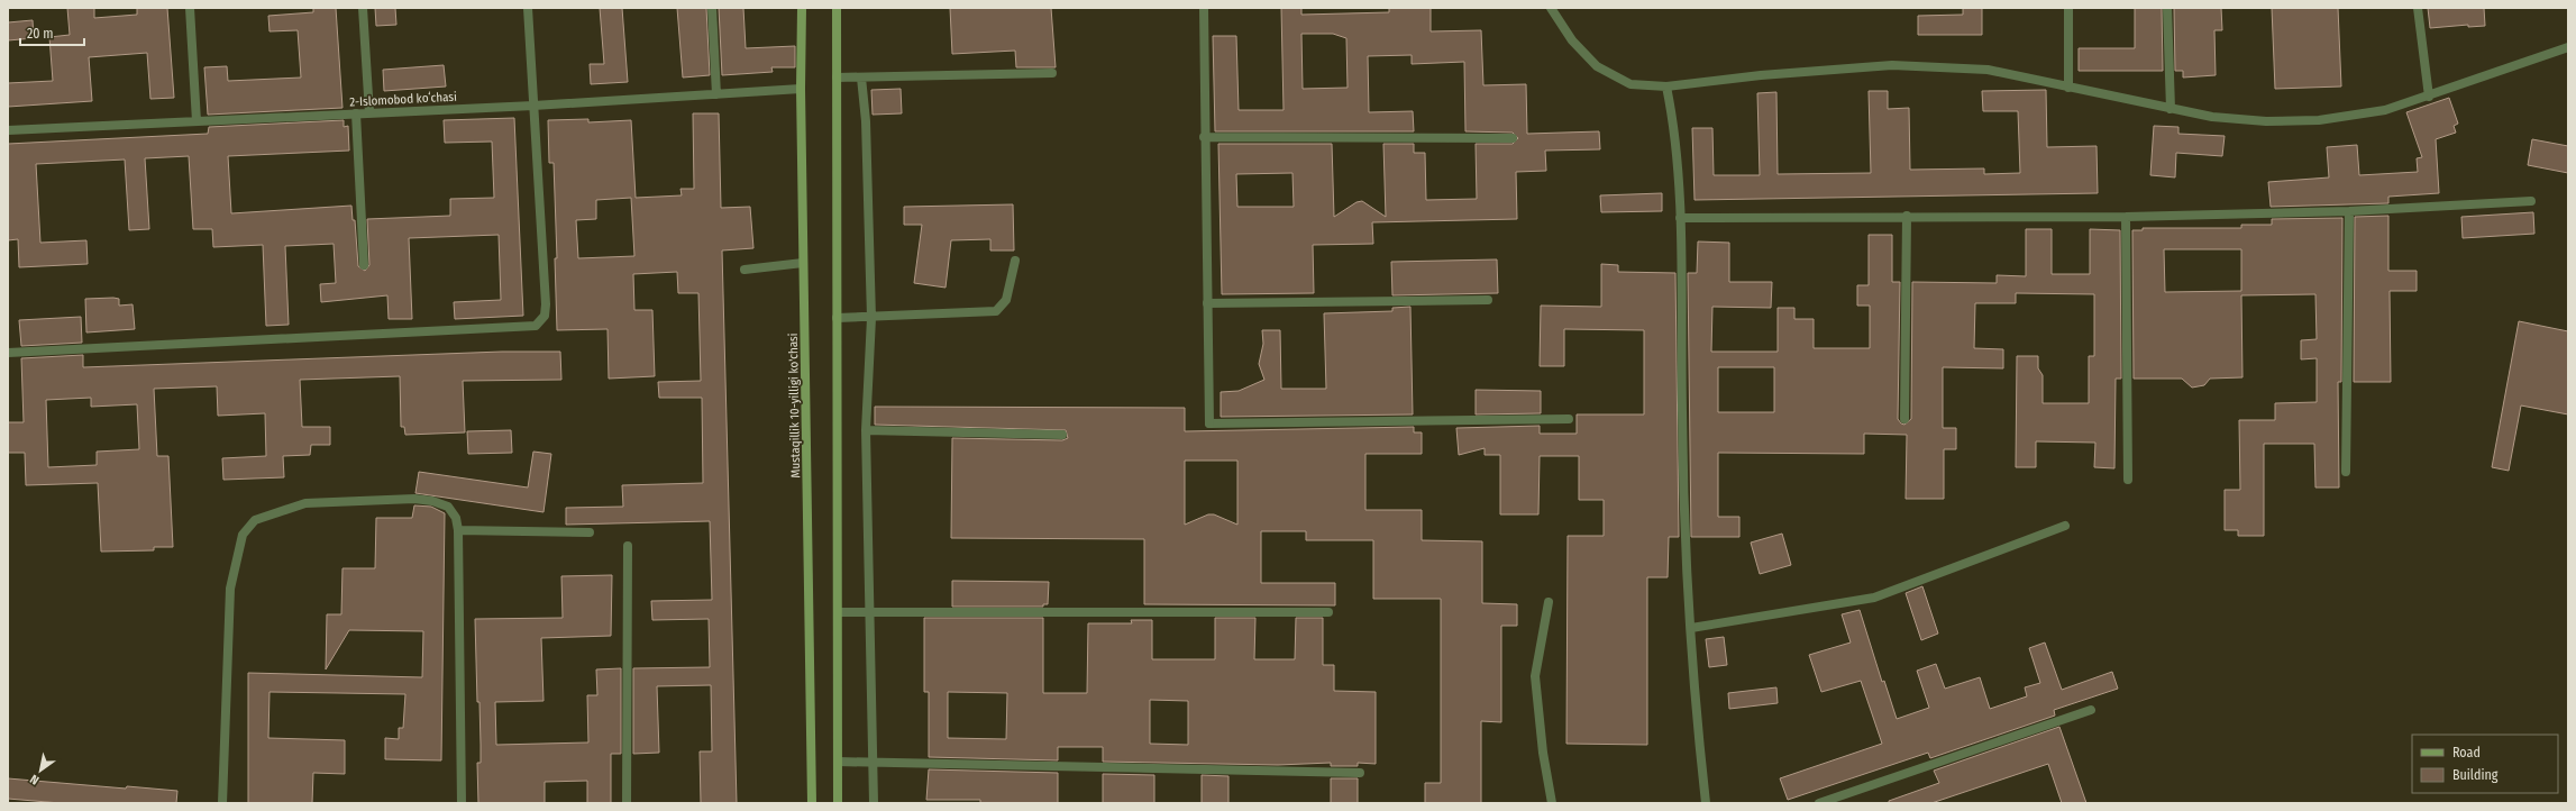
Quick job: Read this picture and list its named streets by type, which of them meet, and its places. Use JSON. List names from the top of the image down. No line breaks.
{"streets":{"main road":["Mustaqillik 10-yilligi ko'chasi"],"street":["2-Islomobod koʻchasi"]},"crossings":[["2-Islomobod koʻchasi","Mustaqillik 10-yilligi ko'chasi"]],"legend":["Road","Building"],"scale_bar":"20 m","north":"bottom left"}
